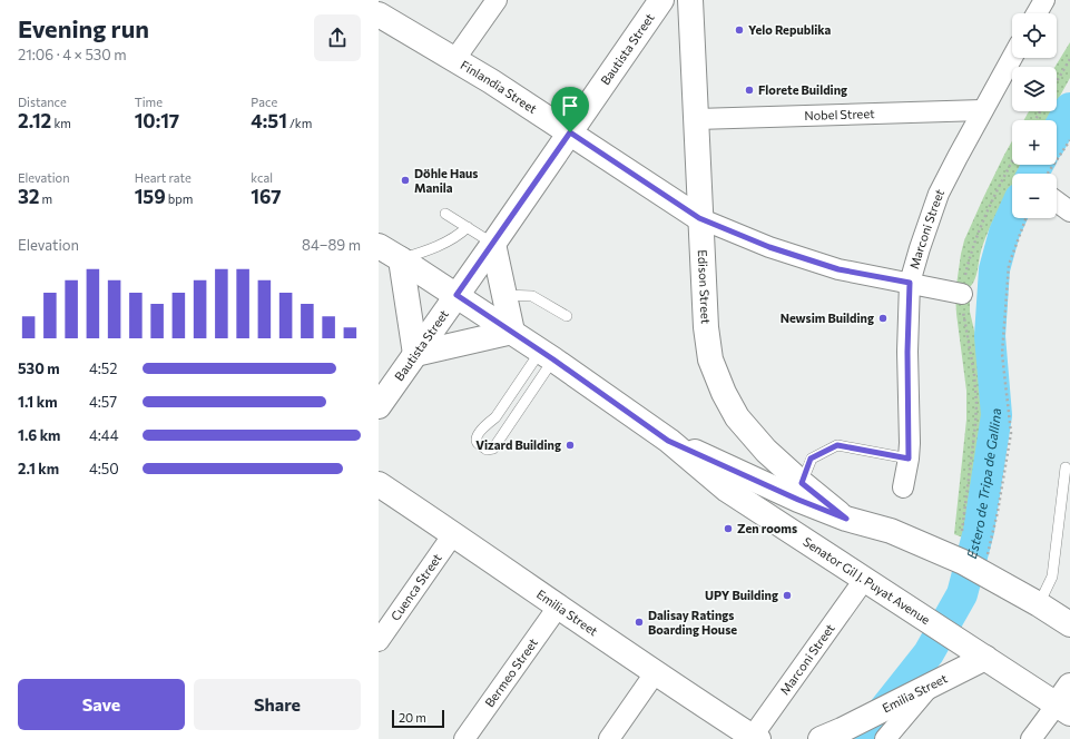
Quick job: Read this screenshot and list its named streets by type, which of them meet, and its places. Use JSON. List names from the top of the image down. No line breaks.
{"streets":{"main road":["Bautista Street","Finlandia Street","Edison Street","Senator Gil J. Puyat Avenue","Emilia Street"],"street":["Nobel Street","Marconi Street","Cuenca Street","Bermeo Street"]},"crossings":[["Bautista Street","Finlandia Street"],["Bautista Street","Senator Gil J. Puyat Avenue"],["Finlandia Street","Marconi Street"],["Finlandia Street","Edison Street"],["Nobel Street","Marconi Street"],["Nobel Street","Edison Street"],["Marconi Street","Senator Gil J. Puyat Avenue"],["Marconi Street","Emilia Street"],["Edison Street","Senator Gil J. Puyat Avenue"],["Senator Gil J. Puyat Avenue","Emilia Street"],["Cuenca Street","Emilia Street"],["Emilia Street","Bermeo Street"]],"water":["Estero de Tripa de Gallina"],"places":["Yelo Republika","Florete Building","Döhle Haus Manila","Newsim Building","Vizard Building","Zen rooms","UPY Building","Dalisay Ratings Boarding House"],"scale_bar":"20 m","page":{"heading":["Evening run","21:06 · 4 × 530 m"],"map_buttons":["+","−"],"stats":[["Distance","2.12 km"],["Time","10:17"],["Pace","4:51 /km"],["Elevation","32 m"],["Heart rate","159 bpm"],["kcal","167"]],"chart":["Elevation","84–89 m"],"list":[{"name":"530 m","note":"4:52"},{"name":"1.1 km","note":"4:57"},{"name":"1.6 km","note":"4:44"},{"name":"2.1 km","note":"4:50"}],"buttons":["Save","Share"],"scale":"20 m"}}
